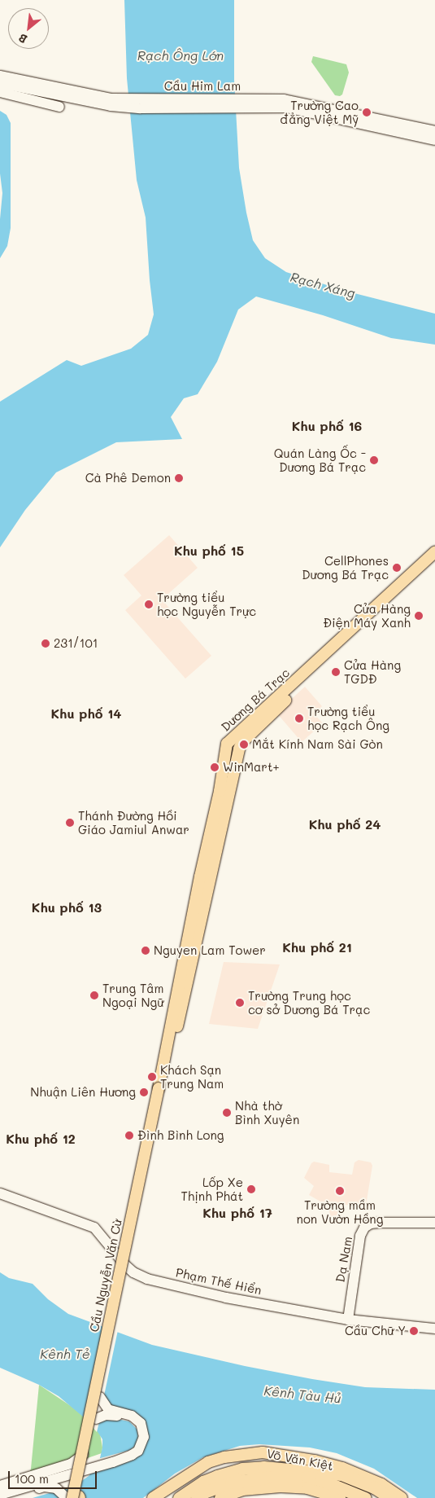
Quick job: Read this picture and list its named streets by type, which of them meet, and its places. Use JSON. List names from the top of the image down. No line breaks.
{"streets":{"highway":["Võ Văn Kiệt"],"main road":["Cầu Him Lam","Dương Bá Trạc","Dạ Nam","Cầu Nguyễn Văn Cừ","Phạm Thế Hiển"]},"crossings":[["Dương Bá Trạc","Cầu Nguyễn Văn Cừ"],["Dạ Nam","Phạm Thế Hiển"]],"districts":["Khu phố 16","Khu phố 15","Khu phố 14","Khu phố 24","Khu phố 13","Khu phố 21","Khu phố 12","Khu phố 17"],"water":["Rạch Ông Lớn","Rạch Xáng","Kênh Tẻ","Kênh Tàu Hủ"],"places":["Trường Cao đẳng Việt Mỹ","Quán Làng Ốc - Dương Bá Trạc","Cà Phê Demon","CellPhones Dương Bá Trạc","Trường tiểu học Nguyễn Trực","Cửa Hàng Điện Máy Xanh","231/101","Cửa Hàng TGDĐ","Trường tiểu học Rạch Ông","Mắt Kính Nam Sài Gòn","WinMart+","Thánh Đường Hồi Giáo Jamiul Anwar","Nguyen Lam Tower","Trung Tâm Ngoại Ngữ","Trường Trung học cơ sở Dương Bá Trạc","Khách Sạn Trung Nam","Nhuận Liên Hương","Nhà thờ Bình Xuyên","Đình Bình Long","Lốp Xe Thịnh Phát","Trường mầm non Vườn Hồng","Cầu Chữ Y"],"scale_bar":"100 m","north":"bottom left"}
